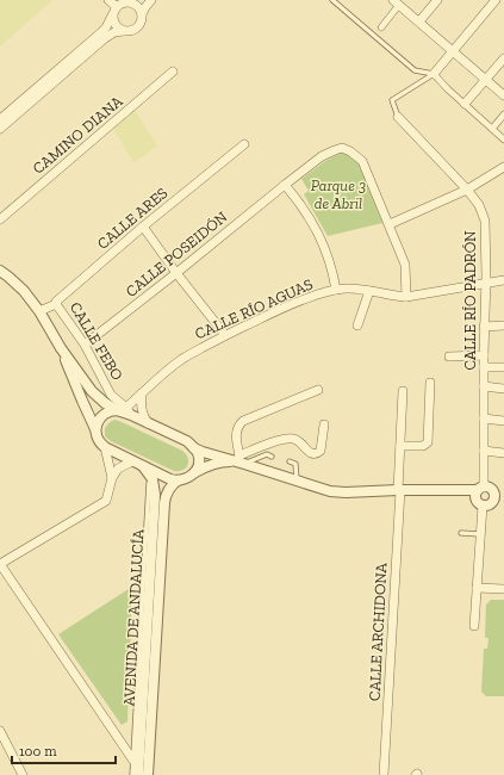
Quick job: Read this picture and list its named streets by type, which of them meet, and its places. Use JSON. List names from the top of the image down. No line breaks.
{"streets":{"street":["CAMINO DIANA","CALLE ARES","CALLE POSEIDÓN","CALLE RÍO PADRÓN","CALLE RÍO AGUAS","CALLE FEBO","AVENIDA DE ANDALUCÍA","CALLE ARCHIDONA"]},"crossings":[["CALLE ARES","CALLE FEBO"],["CALLE POSEIDÓN","CALLE FEBO"],["CALLE RÍO PADRÓN","CALLE RÍO AGUAS"],["CALLE RÍO AGUAS","CALLE FEBO"]],"parks":["Parque 3 de Abril"],"scale_bar":"100 m"}
